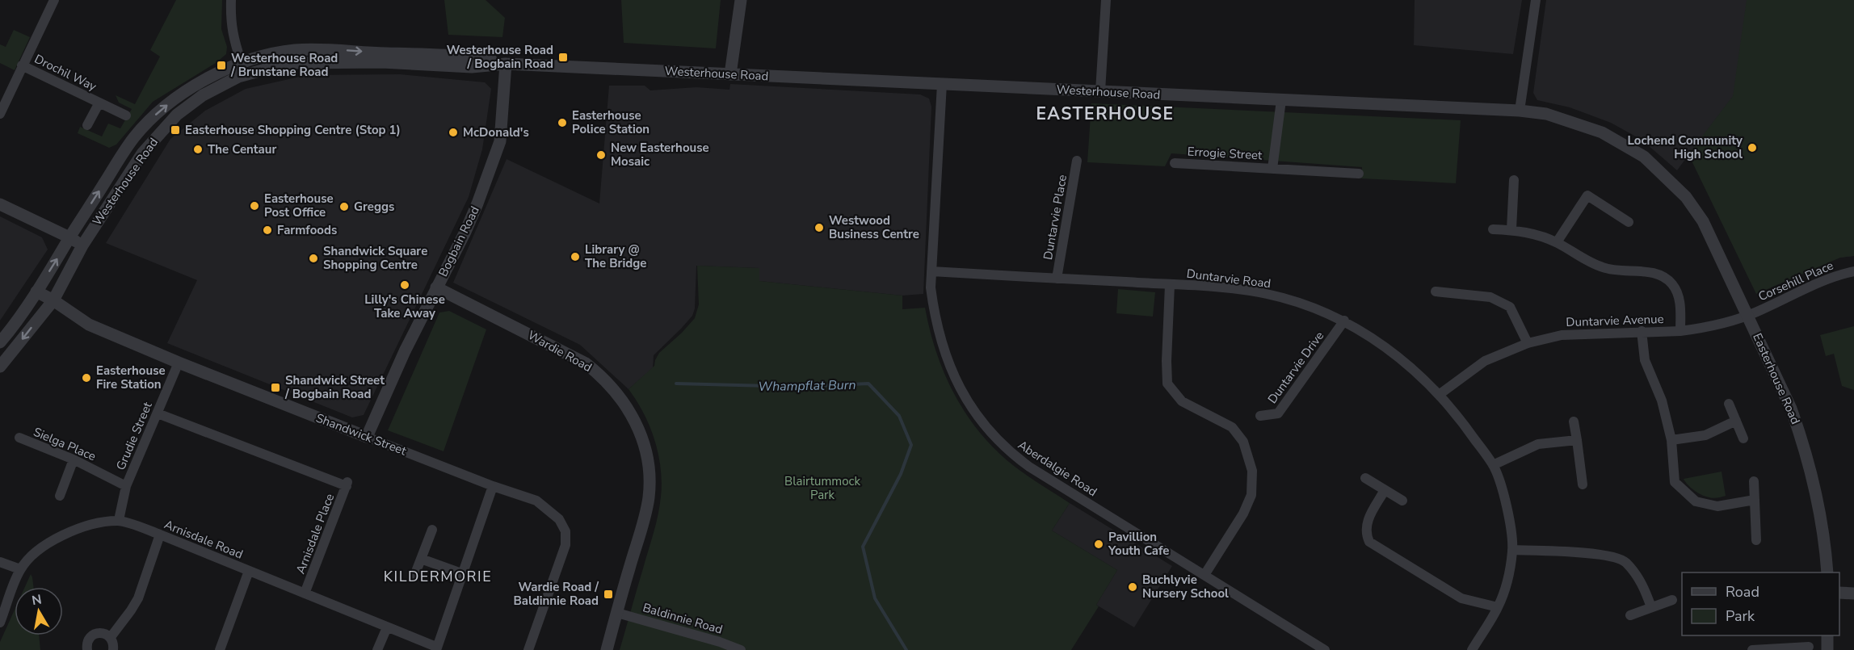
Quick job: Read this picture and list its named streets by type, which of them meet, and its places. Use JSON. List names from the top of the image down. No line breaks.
{"streets":{"street":["Drochil Way","Westerhouse Road","Errogie Street","Duntarvie Place","Bogbain Road","Duntarvie Road","Corsehill Place","Duntarvie Avenue","Wardie Road","Duntarvie Drive","Easterhouse Road","Shandwick Street","Grudie Street","Sielga Place","Aberdalgie Road","Arnisdale Place","Arnisdale Road","Baldinnie Road"]},"crossings":[["Westerhouse Road","Errogie Street"],["Westerhouse Road","Bogbain Road"],["Westerhouse Road","Easterhouse Road"],["Westerhouse Road","Shandwick Street"],["Westerhouse Road","Aberdalgie Road"],["Duntarvie Place","Duntarvie Road"],["Bogbain Road","Wardie Road"],["Bogbain Road","Shandwick Street"],["Duntarvie Road","Duntarvie Avenue"],["Duntarvie Road","Duntarvie Drive"],["Duntarvie Road","Aberdalgie Road"],["Corsehill Place","Duntarvie Avenue"],["Corsehill Place","Easterhouse Road"],["Duntarvie Avenue","Easterhouse Road"],["Wardie Road","Baldinnie Road"],["Shandwick Street","Grudie Street"],["Grudie Street","Sielga Place"],["Grudie Street","Arnisdale Place"],["Grudie Street","Arnisdale Road"],["Arnisdale Place","Arnisdale Road"]],"districts":["EASTERHOUSE","KILDERMORIE"],"water":["Whampflat Burn"],"parks":["Blairtummock Park"],"places":{"transit":["Westerhouse Road / Bogbain Road","Westerhouse Road / Brunstane Road","Easterhouse Shopping Centre (Stop 1)","Shandwick Street / Bogbain Road","Wardie Road / Baldinnie Road"],"other":["Easterhouse Police Station","McDonald's","Lochend Community High School","The Centaur","New Easterhouse Mosaic","Easterhouse Post Office","Greggs","Westwood Business Centre","Farmfoods","Library @ The Bridge","Shandwick Square Shopping Centre","Lilly's Chinese Take Away","Easterhouse Fire Station","Pavillion Youth Cafe","Buchlyvie Nursery School"]},"legend":["Road","Park"],"north":"top"}
